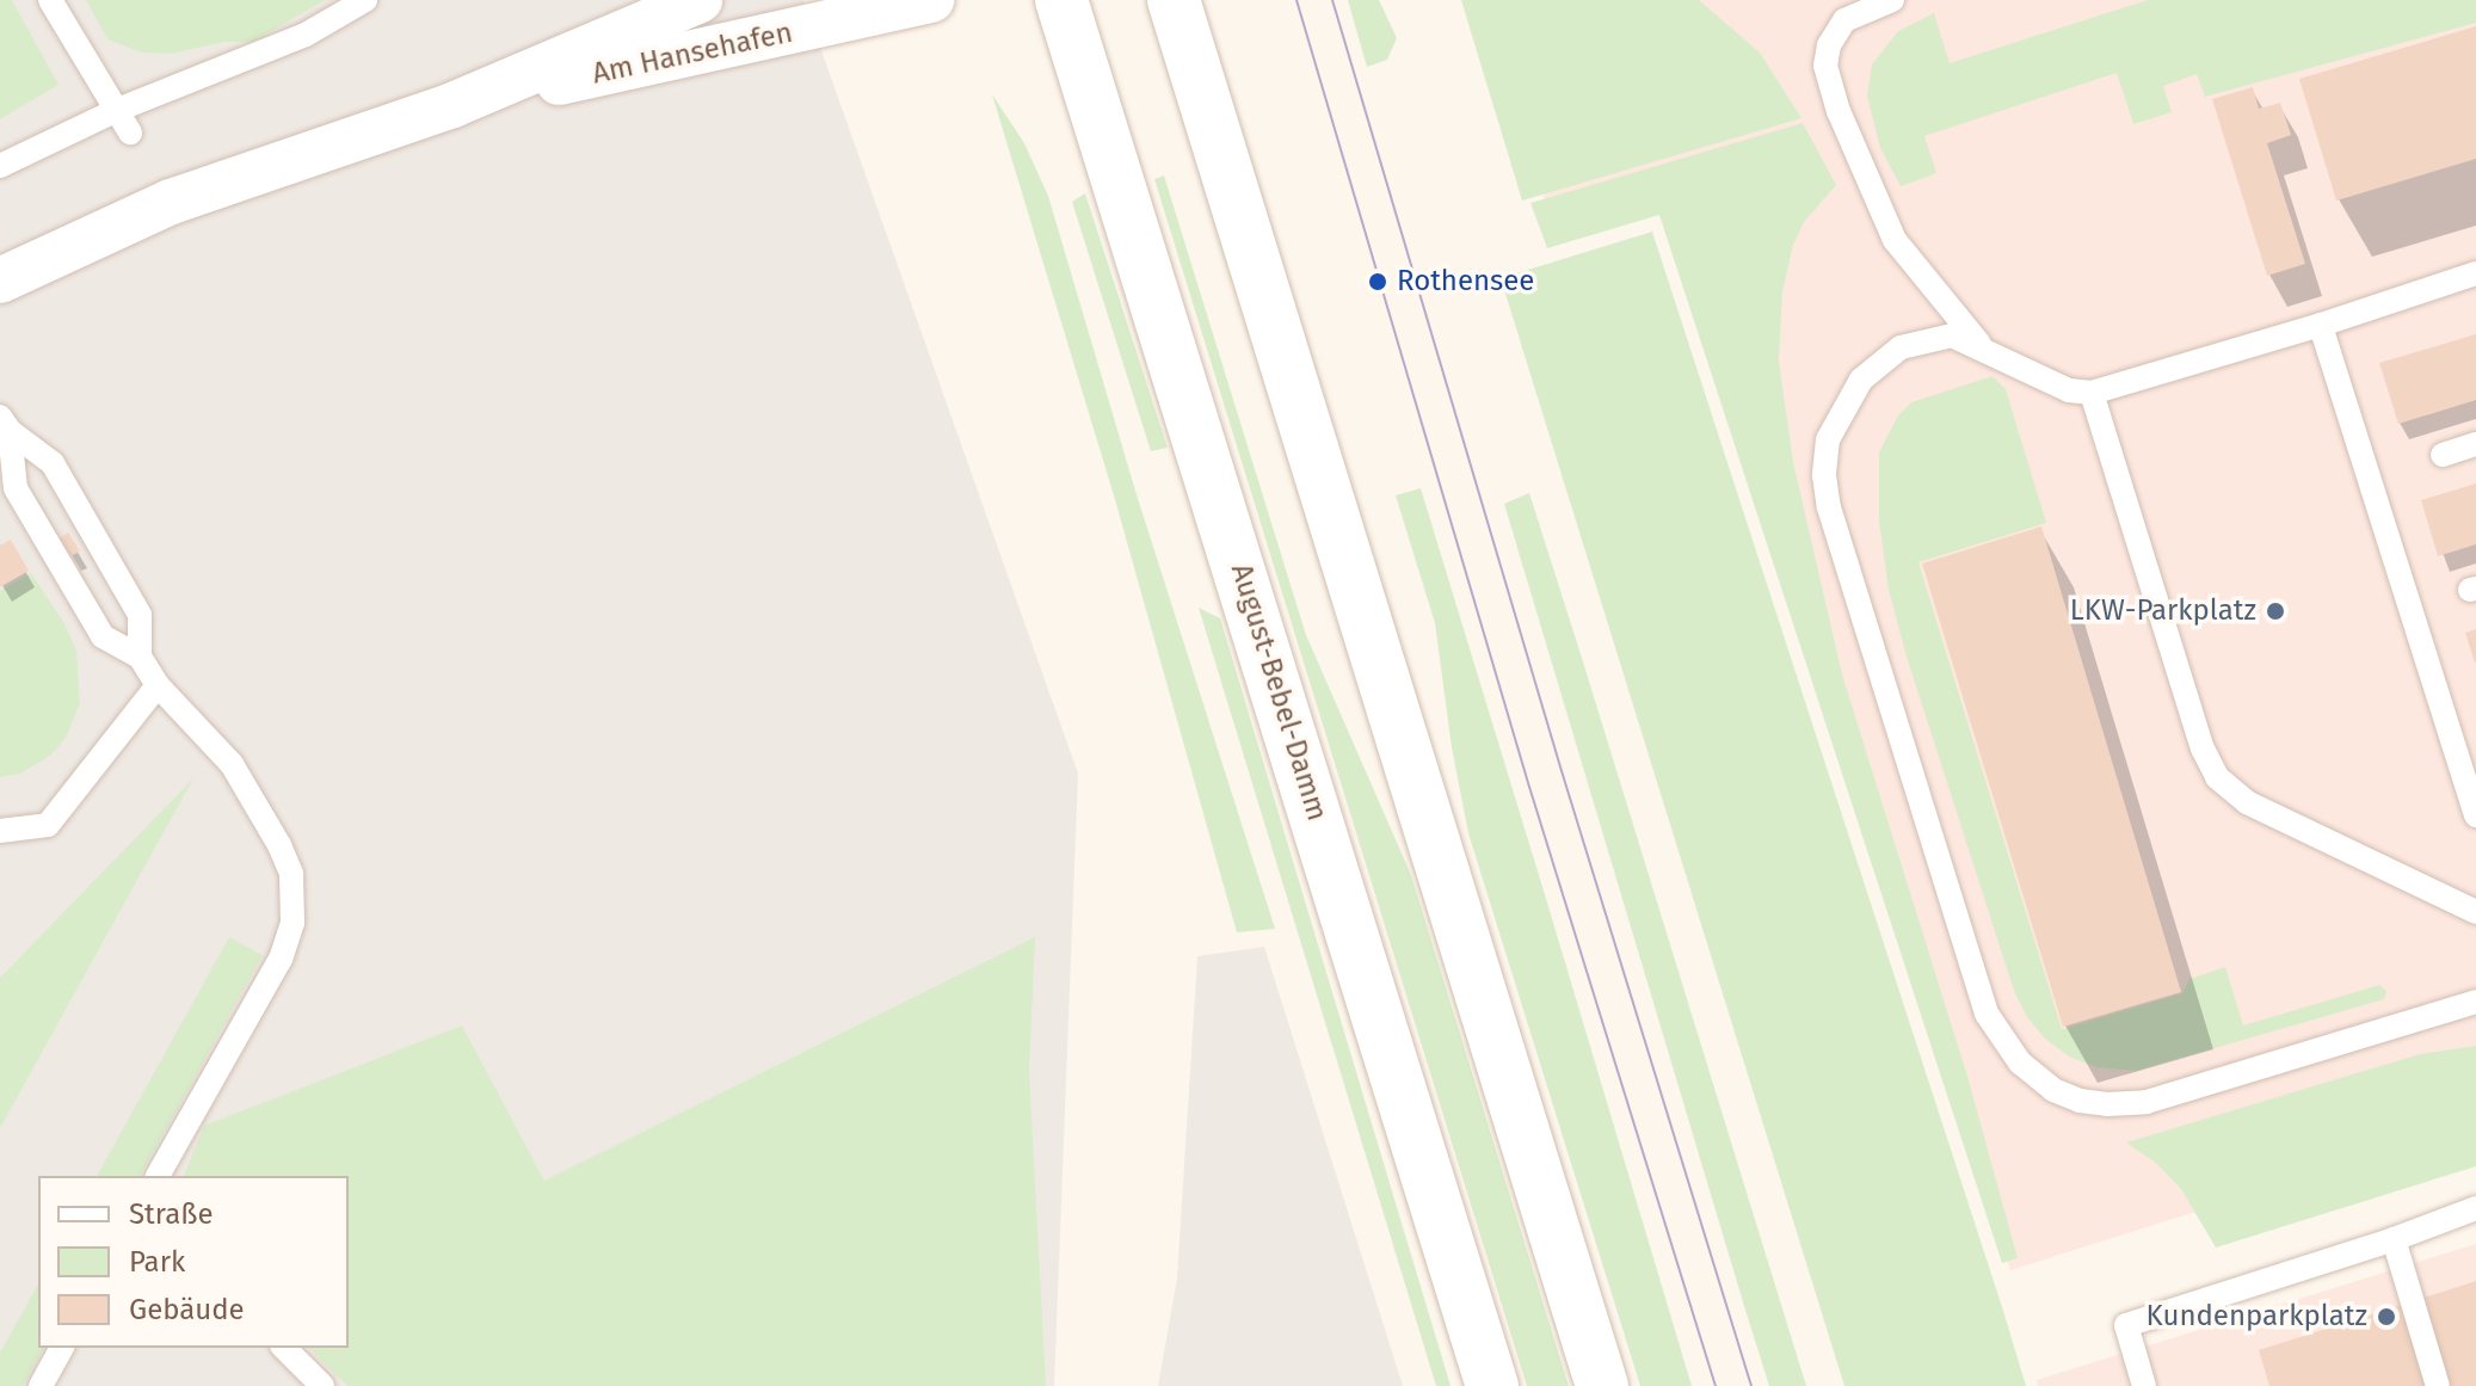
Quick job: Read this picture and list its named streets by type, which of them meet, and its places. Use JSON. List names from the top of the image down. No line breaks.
{"streets":{"main road":["August-Bebel-Damm"],"street":["Am Hansehafen"]},"places":["Rothensee","LKW-Parkplatz","Kundenparkplatz"],"legend":["Straße","Park","Gebäude"]}
